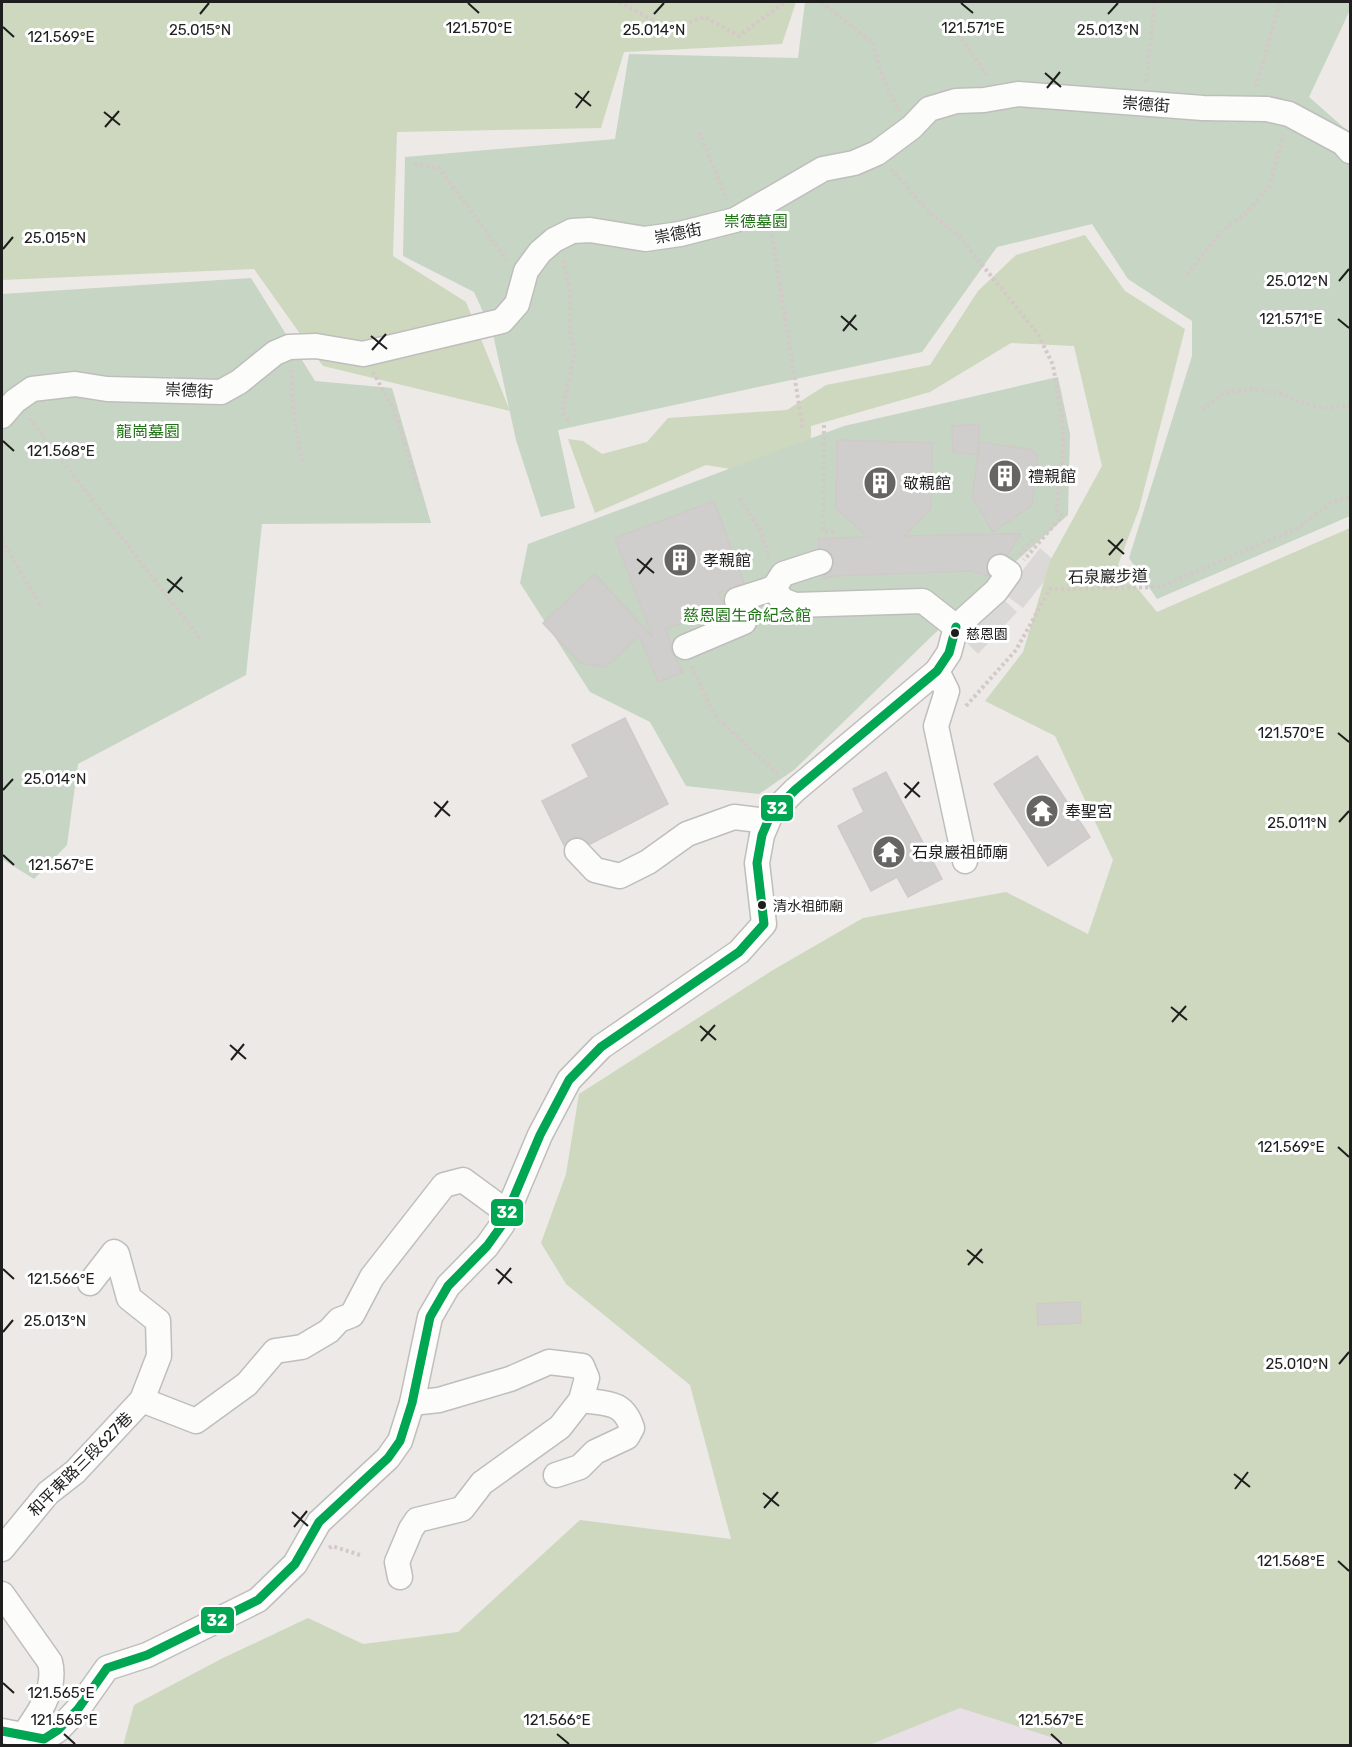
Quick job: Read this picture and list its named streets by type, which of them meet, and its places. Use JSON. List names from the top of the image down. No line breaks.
{"streets":{"street":["崇德街","和平東路三段627巷"],"path":["石泉巖步道"]},"parks":["崇德墓園","龍崗墓園","慈恩園生命紀念館"],"places":{"building":["禮親館","敬親館","孝親館"],"other":["慈恩園","清水祖師廟"],"temple":["奉聖宮","石泉巖祖師廟"]},"lines":["transit line 32"],"coordinates":["121.570°E","121.571°E","25.015°N","25.014°N","25.013°N","121.569°E","25.012°N","121.568°E","25.011°N","121.567°E","121.566°E","25.010°N","121.565°E"]}
